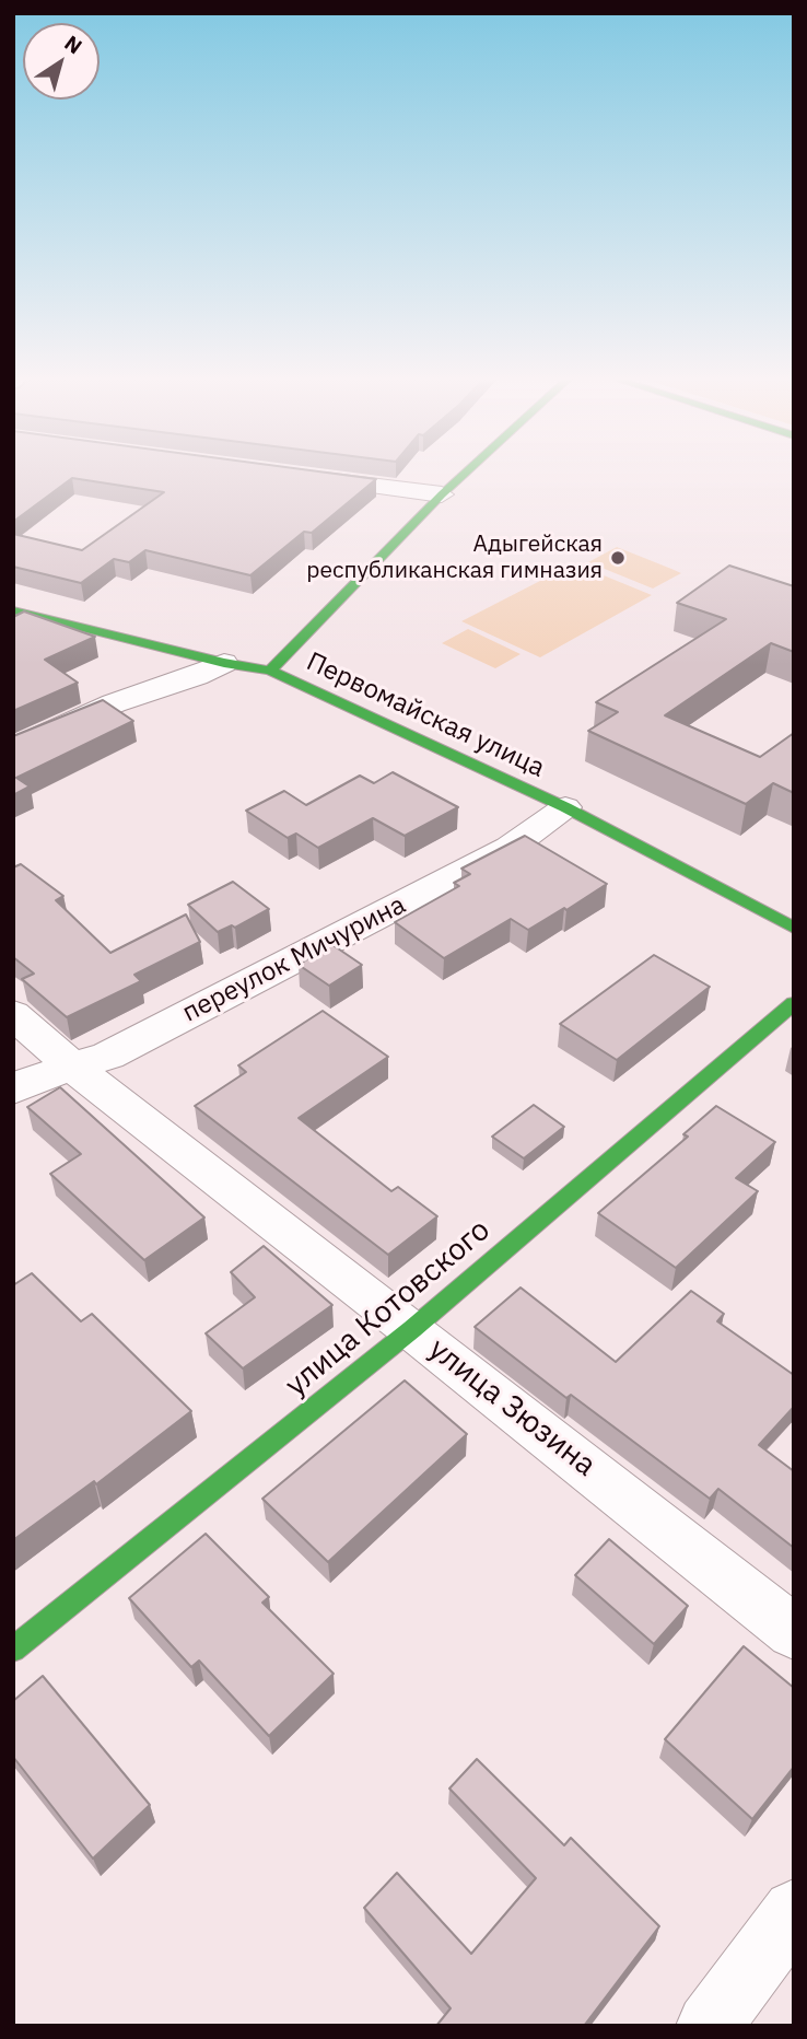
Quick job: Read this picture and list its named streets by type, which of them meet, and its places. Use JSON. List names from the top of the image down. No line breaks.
{"streets":{"street":["Первомайская улица","переулок Мичурина","улица Котовского","улица Зюзина"]},"crossings":[["Первомайская улица","переулок Мичурина"],["переулок Мичурина","улица Зюзина"],["улица Котовского","улица Зюзина"]],"places":["Адыгейская республиканская гимназия"],"north":"top right"}
